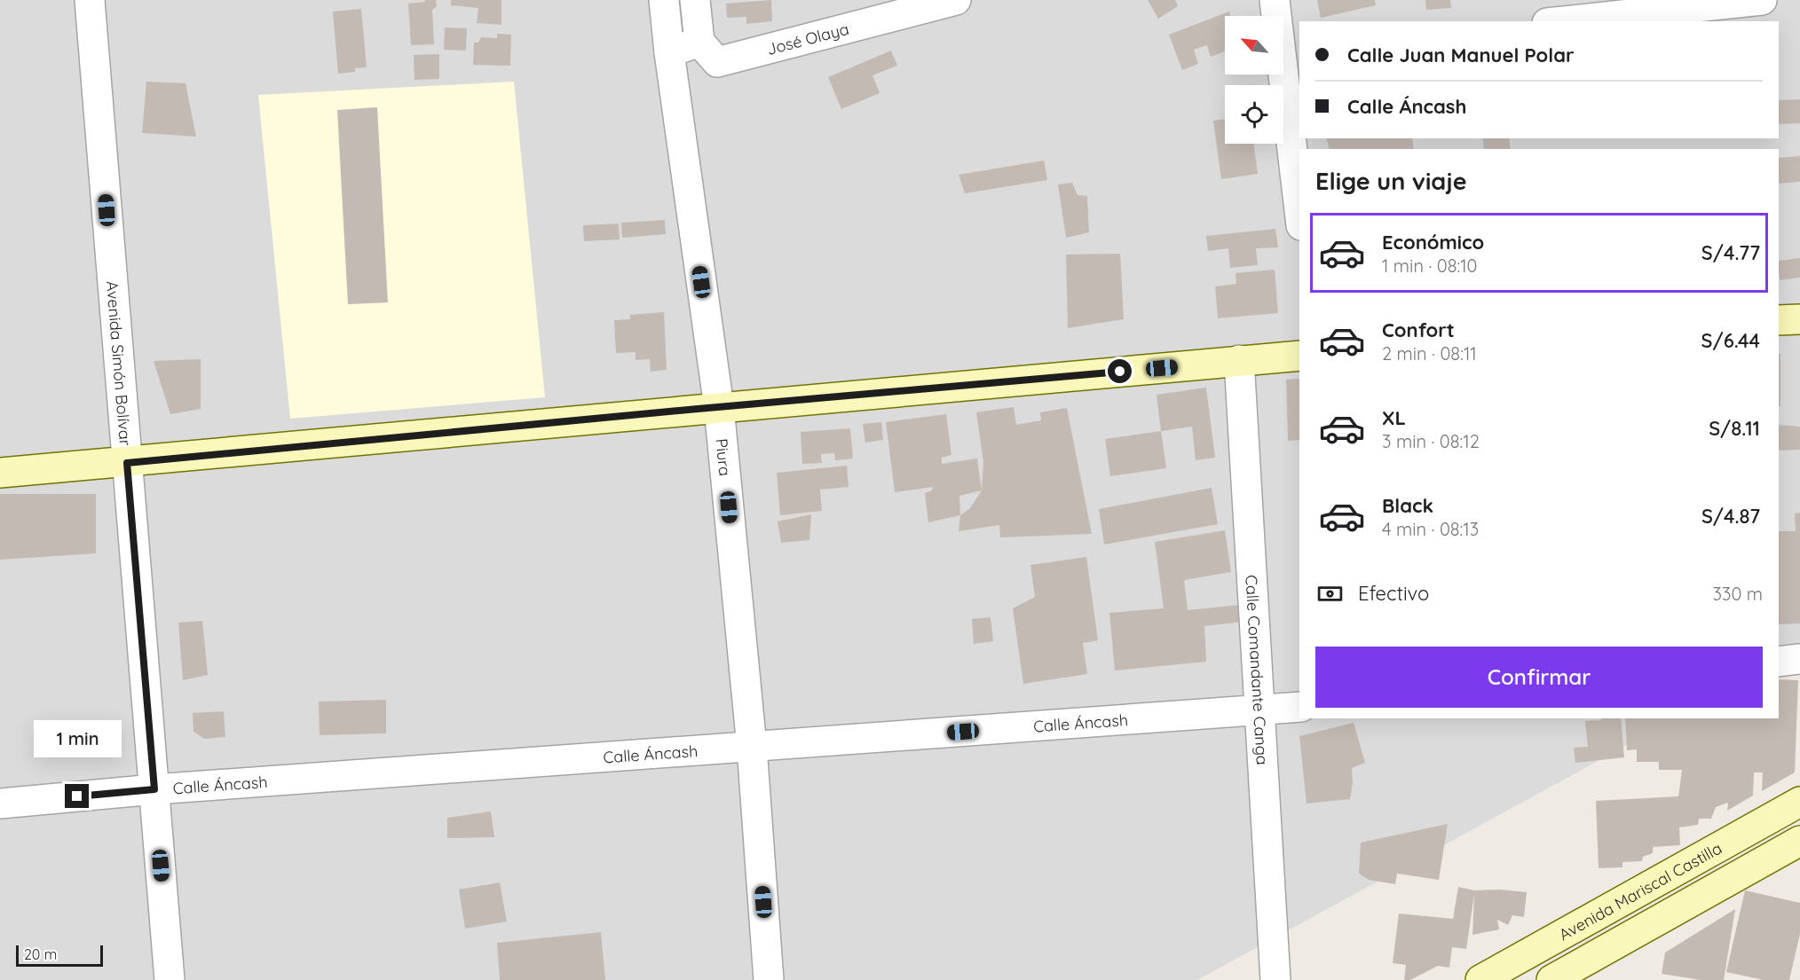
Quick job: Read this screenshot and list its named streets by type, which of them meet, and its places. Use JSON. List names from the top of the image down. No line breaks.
{"streets":{"street":["José Olaya","Avenida Simón Bolívar","Piura","Calle Comandante Canga","Calle Áncash","Avenida Mariscal Castilla"]},"crossings":[["Avenida Simón Bolívar","Calle Áncash"],["Piura","Calle Áncash"],["Calle Comandante Canga","Calle Áncash"]],"scale_bar":"20 m","north":"top left","page":{"banner":["Calle Juan Manuel Polar","Calle Áncash"],"heading":"Elige un viaje","list":[{"name":"Económico","note":"1 min · 08:10","value":"S/4.77"},{"name":"Confort","note":"2 min · 08:11","value":"S/6.44"},{"name":"XL","note":"3 min · 08:12","value":"S/8.11"},{"name":"Black","note":"4 min · 08:13","value":"S/4.87"}],"pay":["Efectivo","330 m"],"buttons":"Confirmar","bubble":"1 min","scale":"20 m"}}
